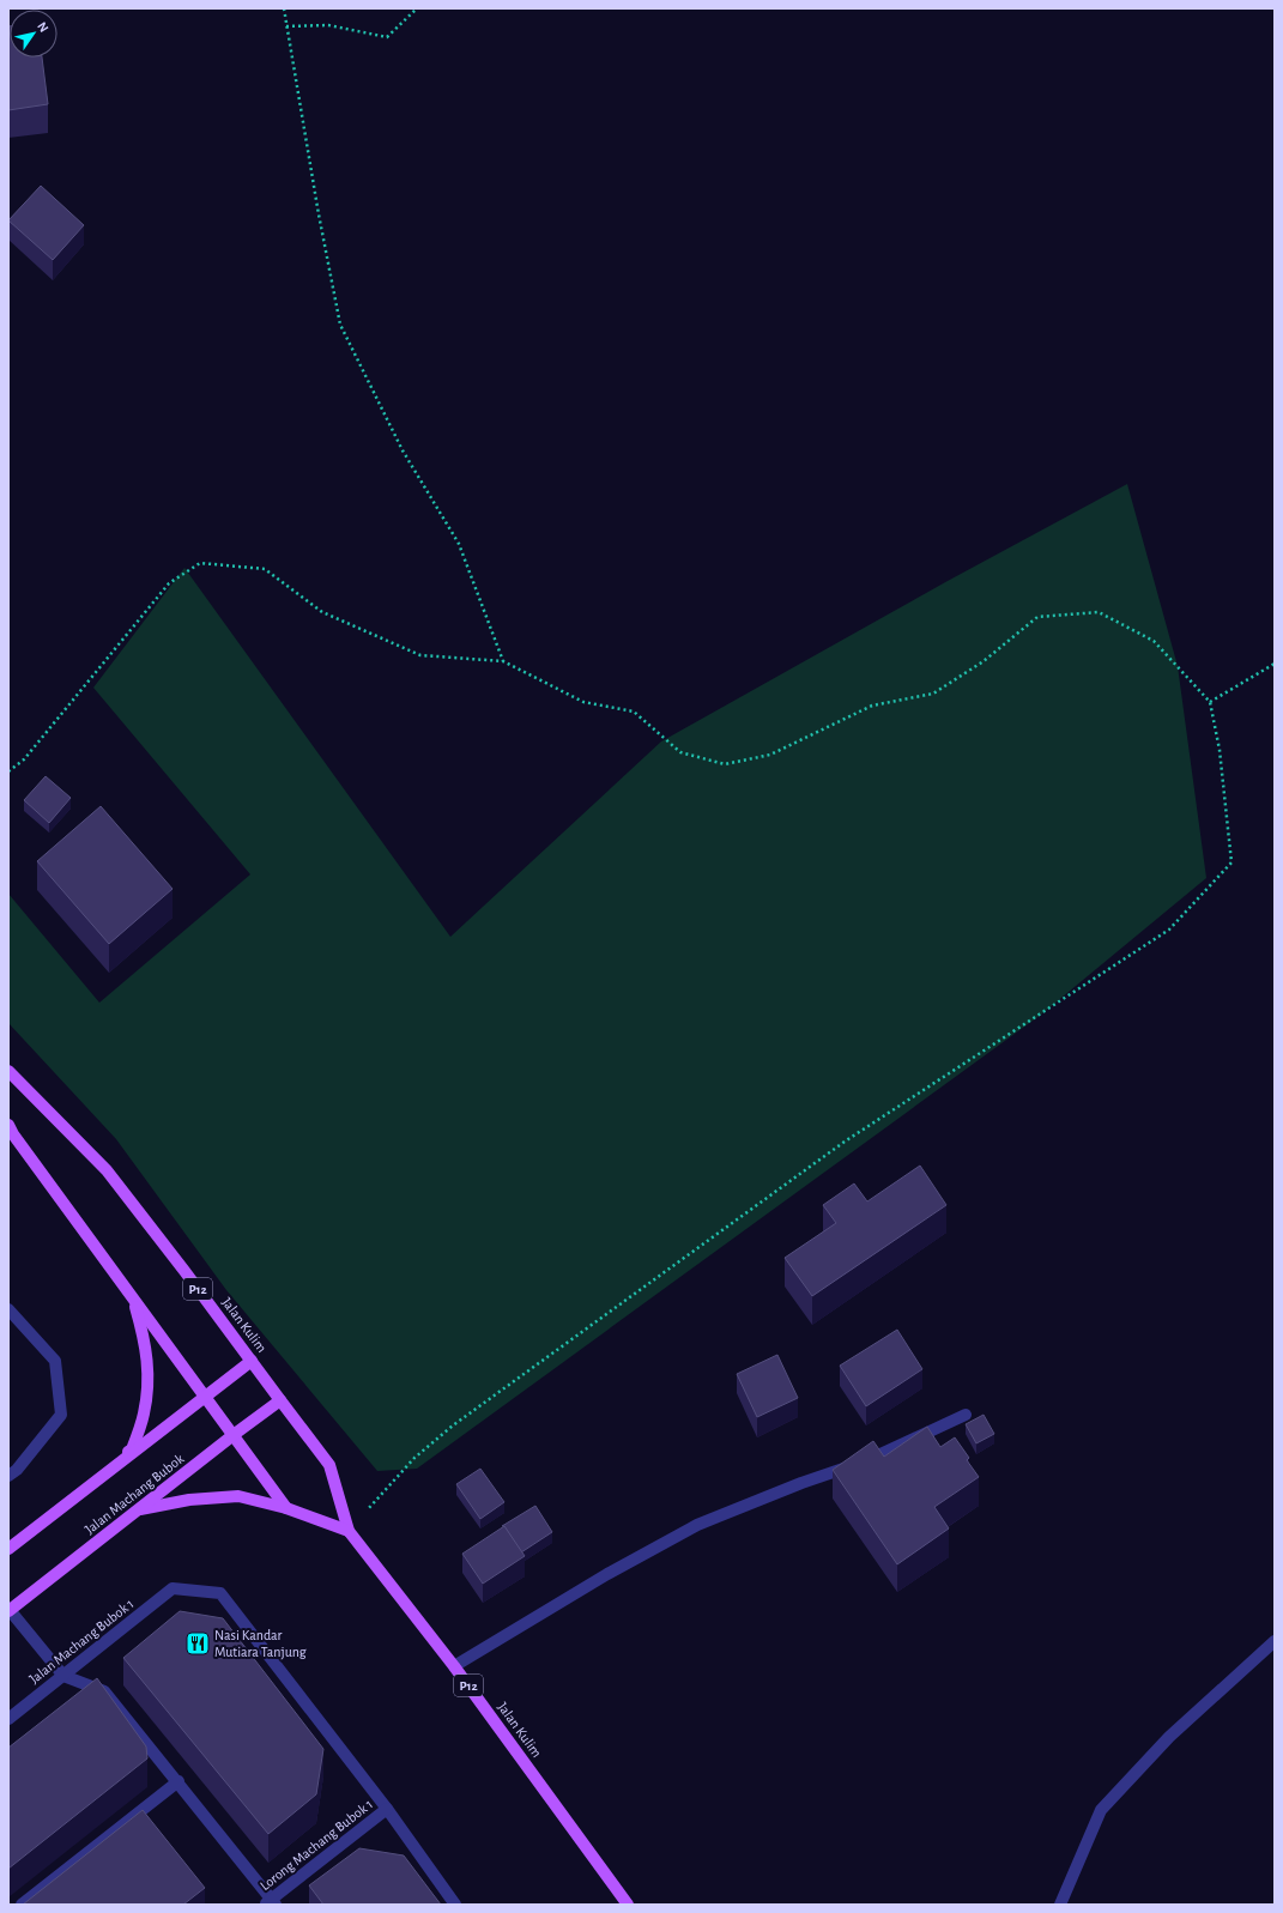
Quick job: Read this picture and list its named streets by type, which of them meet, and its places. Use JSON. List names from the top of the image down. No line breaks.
{"streets":{"main road":["P12","Jalan Kulim","Jalan Machang Bubok"],"street":["Jalan Machang Bubok 1","Lorong Machang Bubok 1"]},"crossings":[["Jalan Kulim","Jalan Machang Bubok"],["Jalan Machang Bubok 1","Lorong Machang Bubok 1"]],"places":{"restaurant":["Nasi Kandar Mutiara Tanjung"]},"north":"top right"}
